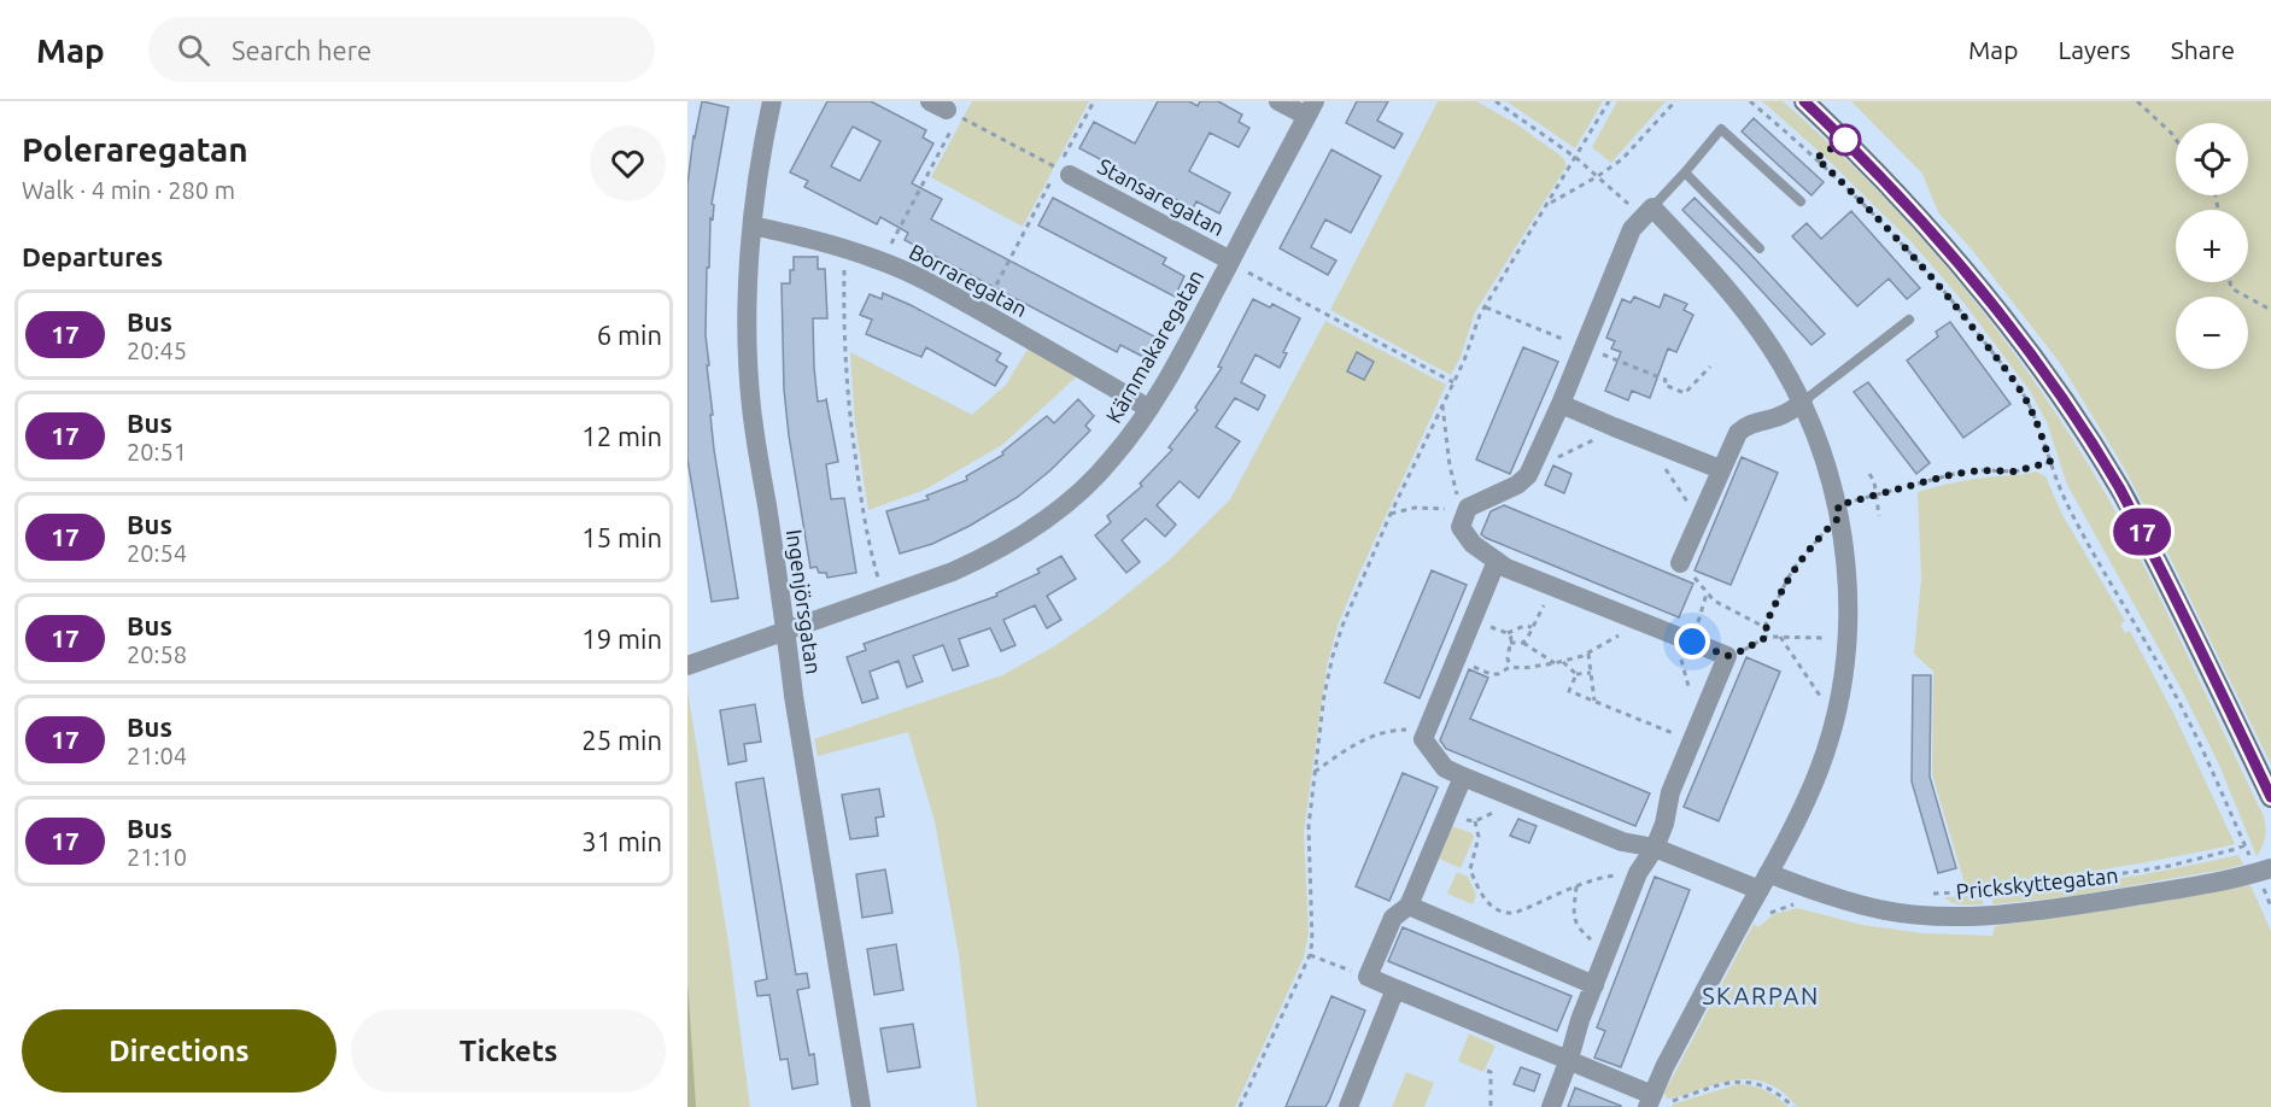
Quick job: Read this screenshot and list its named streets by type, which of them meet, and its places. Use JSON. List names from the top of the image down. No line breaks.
{"streets":{"street":["Stansaregatan","Borraregatan","Kärnmakaregatan","Ingenjörsgatan","Prickskyttegatan"]},"crossings":[["Stansaregatan","Kärnmakaregatan"],["Borraregatan","Kärnmakaregatan"],["Borraregatan","Ingenjörsgatan"],["Kärnmakaregatan","Ingenjörsgatan"]],"districts":["SKARPAN"],"lines":["bus line 17"],"page":{"header":"Map","search":"Search here","nav":["Map","Layers","Share"],"heading":[["Poleraregatan","Walk · 4 min · 280 m"],"Departures"],"on_map":"17","map_buttons":["+","−"],"list":[{"mark":"17","name":"Bus","note":"20:45","value":"6 min"},{"mark":"17","name":"Bus","note":"20:51","value":"12 min"},{"mark":"17","name":"Bus","note":"20:54","value":"15 min"},{"mark":"17","name":"Bus","note":"20:58","value":"19 min"},{"mark":"17","name":"Bus","note":"21:04","value":"25 min"},{"mark":"17","name":"Bus","note":"21:10","value":"31 min"}],"buttons":["Directions","Tickets"]}}
